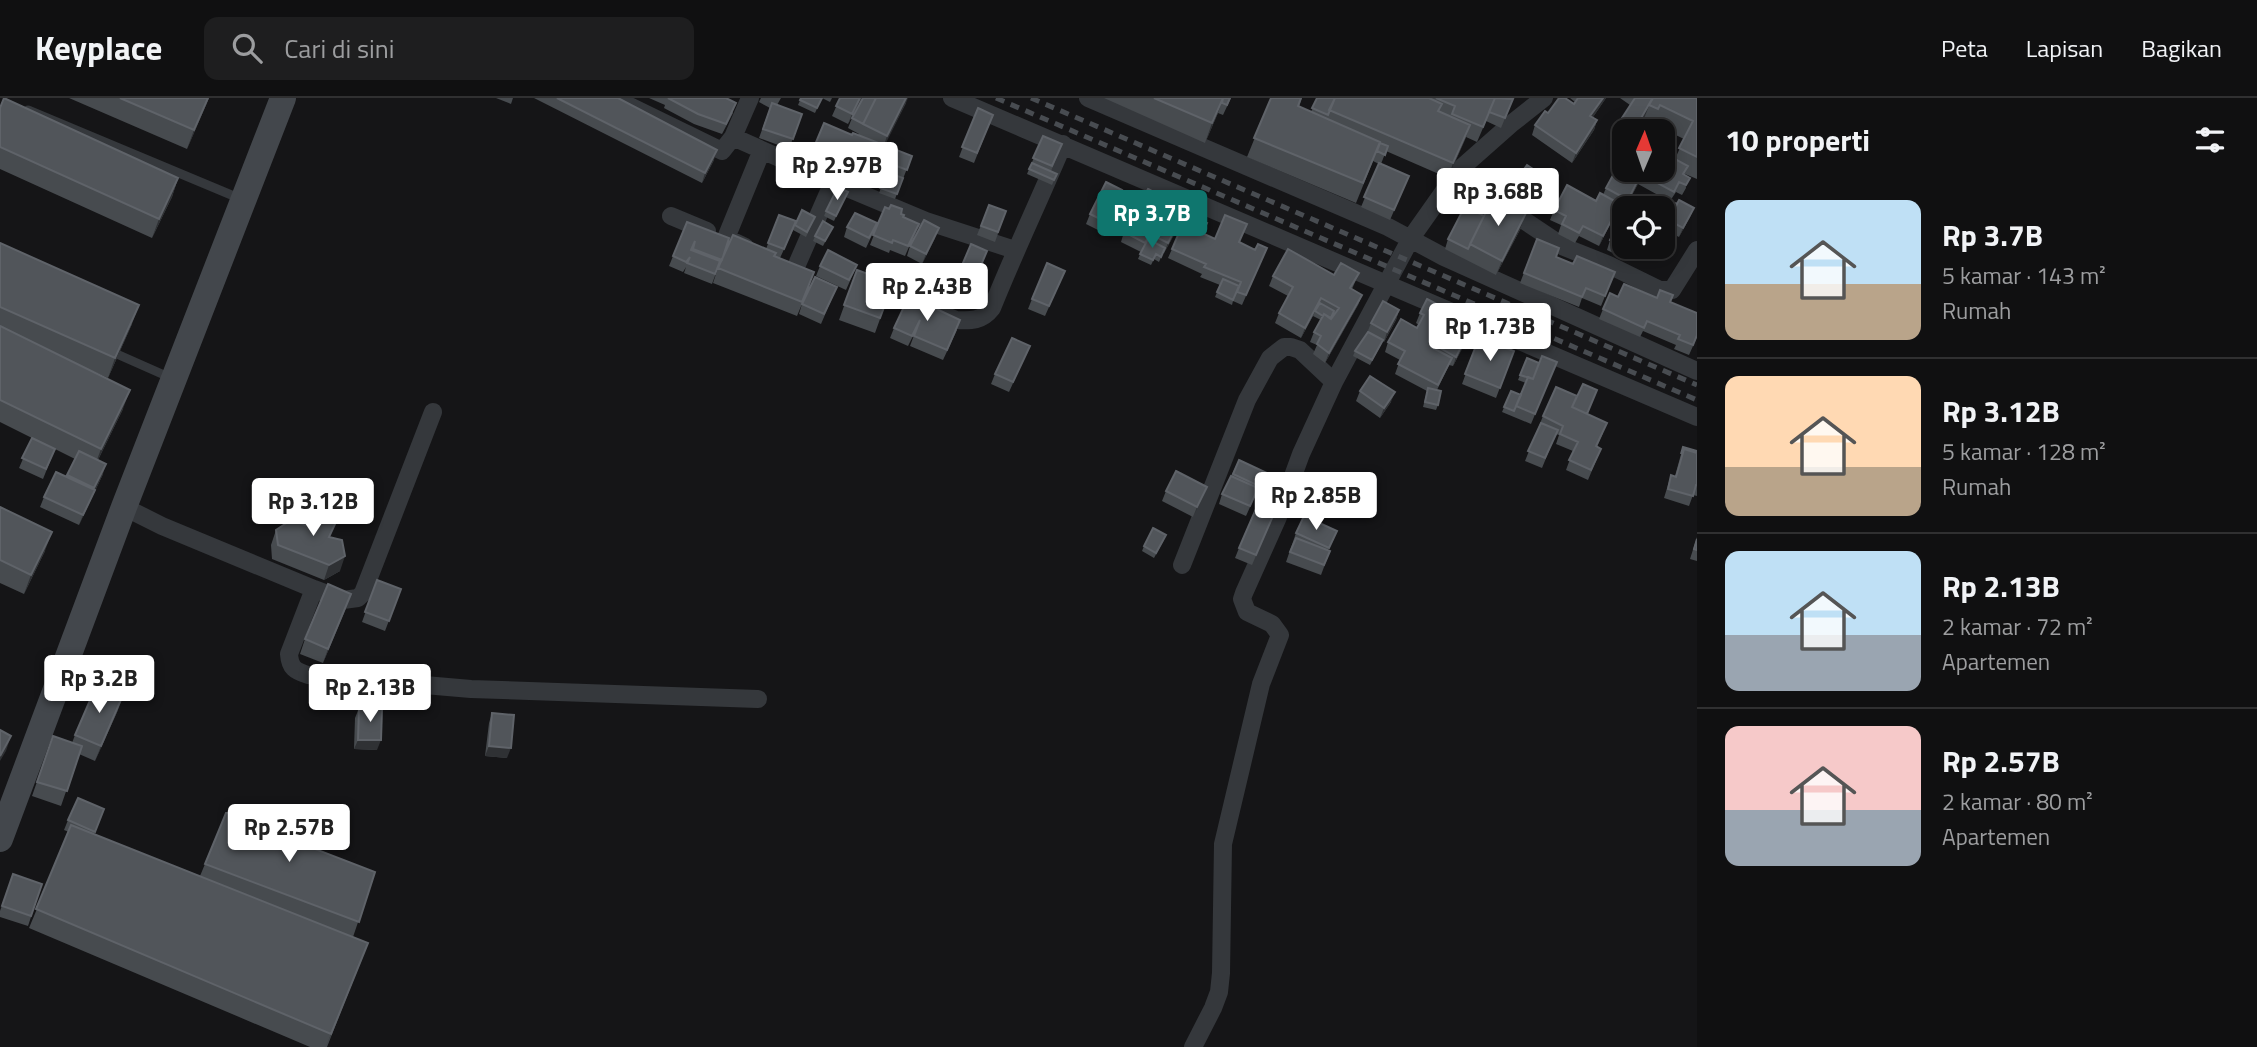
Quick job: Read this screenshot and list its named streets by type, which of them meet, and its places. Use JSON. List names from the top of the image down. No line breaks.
{"north":"top","page":{"header":"Keyplace","search":"Cari di sini","nav":["Peta","Lapisan","Bagikan"],"heading":"10 properti","price":["Rp 2.97B","Rp 3.68B","Rp 3.7B","Rp 2.43B","Rp 1.73B","Rp 2.85B","Rp 3.12B","Rp 3.2B","Rp 2.13B","Rp 2.57B"],"list":[{"name":"Rp 3.7B","note":"5 kamar · 143 m² · Rumah"},{"name":"Rp 3.12B","note":"5 kamar · 128 m² · Rumah"},{"name":"Rp 2.13B","note":"2 kamar · 72 m² · Apartemen"},{"name":"Rp 2.57B","note":"2 kamar · 80 m² · Apartemen"}]}}
